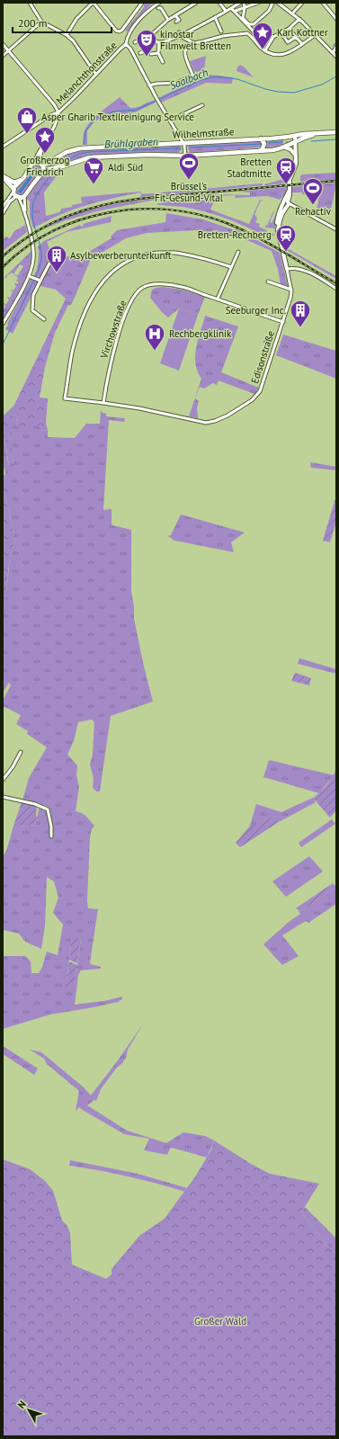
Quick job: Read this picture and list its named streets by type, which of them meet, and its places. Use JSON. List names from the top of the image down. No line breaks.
{"streets":{"main road":["Wilhelmstraße"],"street":["Melanchthonstraße","Virchowstraße","Edisonstraße"]},"crossings":[["Virchowstraße","Edisonstraße"]],"water":["Saalbach","Brühlgraben"],"parks":["Großer Wald"],"places":{"place":["Karl Kottner","Großherzog Friedrich"],"theatre":["kinostar Filmwelt Bretten"],"shop":["Asper Gharib Textilreinigung Service"],"sports":["Brüssel's Fit-Gesund-Vital","Rehactiv"],"supermarket":["Aldi Süd"],"station":["Bretten Stadtmitte","Bretten-Rechberg"],"building":["Asylbewerberunterkunft","Seeburger Inc."],"hospital":["Rechbergklinik"]},"scale_bar":"200 m","north":"top left"}
